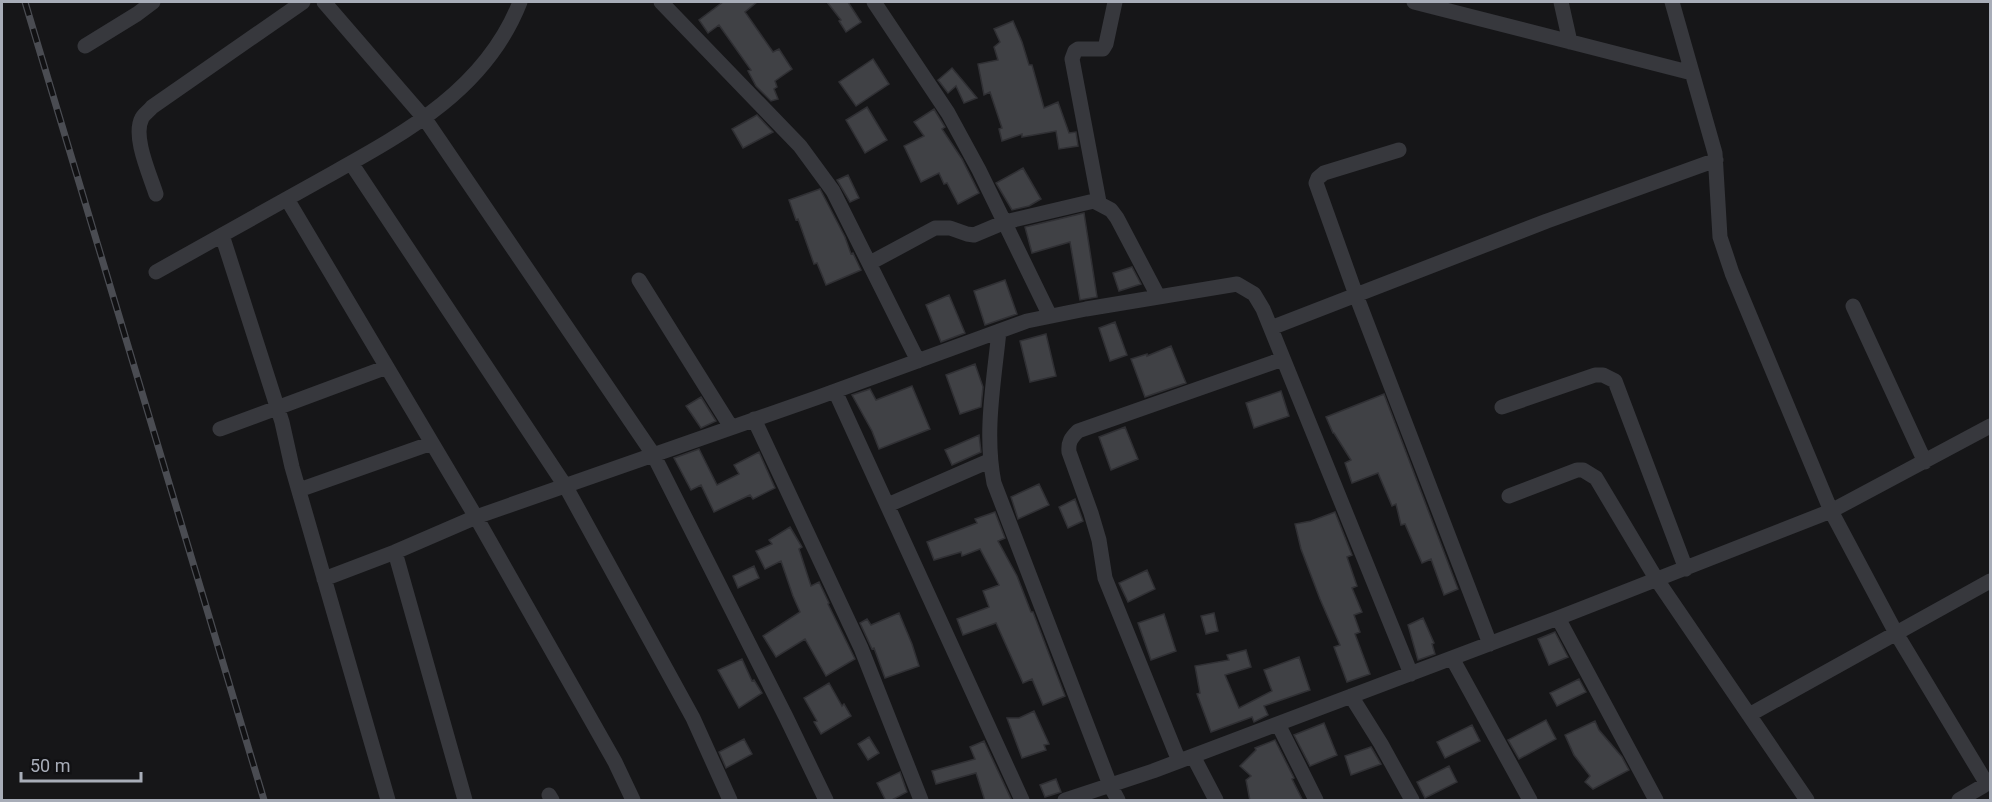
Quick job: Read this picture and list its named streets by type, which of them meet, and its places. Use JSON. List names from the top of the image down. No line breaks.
{"scale_bar":"50 m"}
